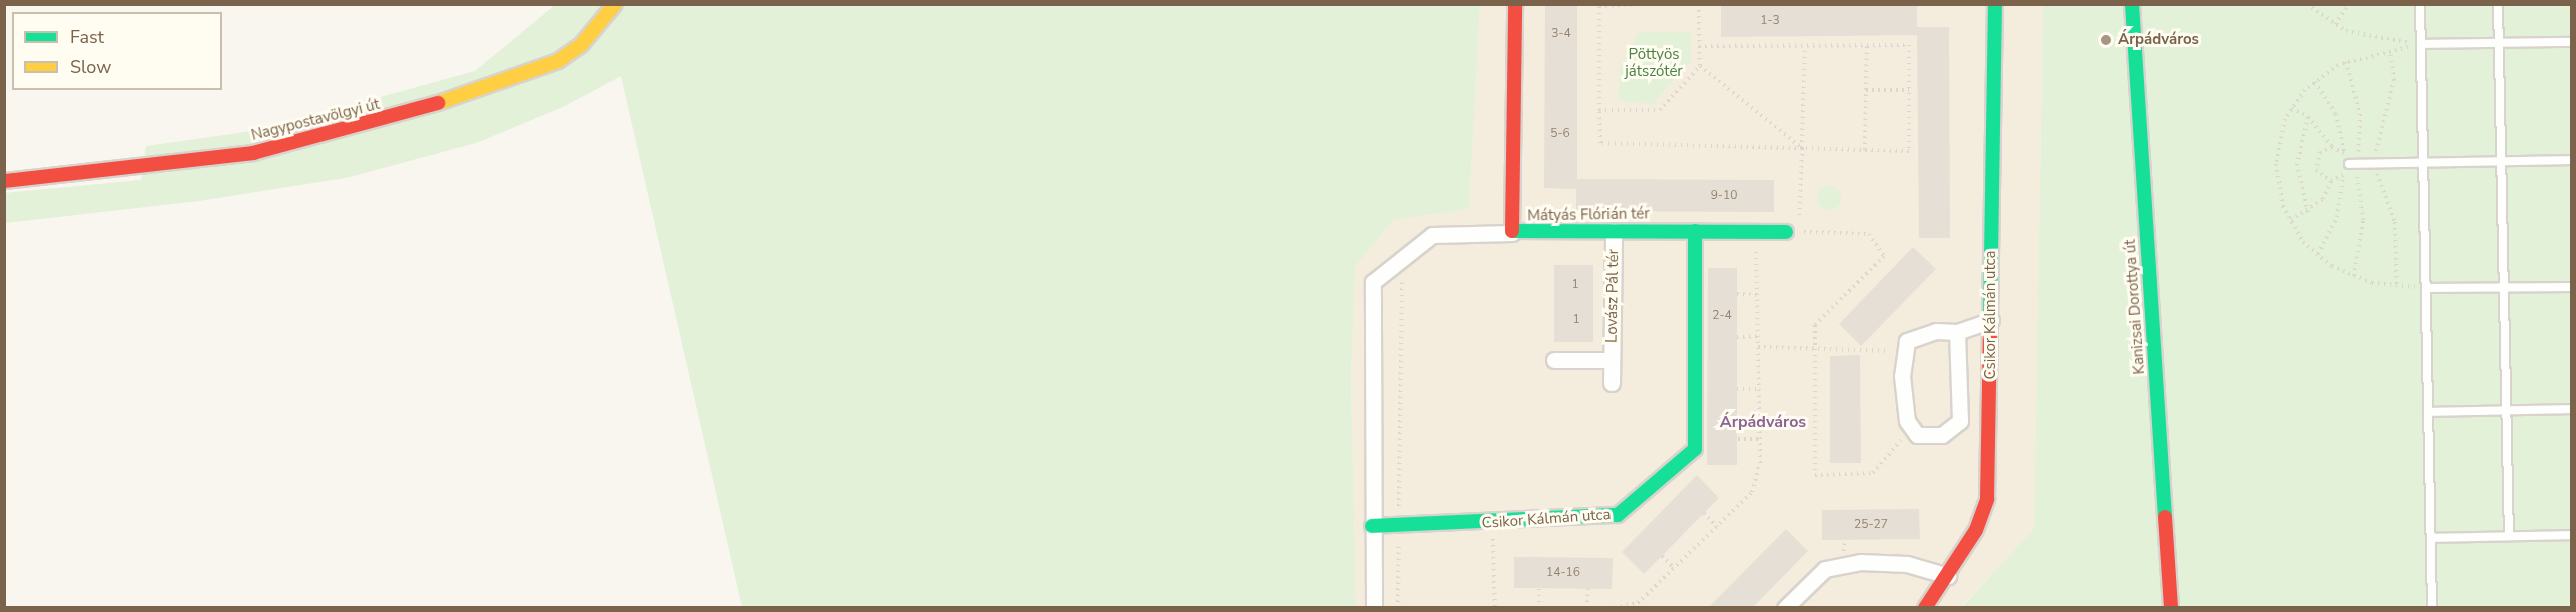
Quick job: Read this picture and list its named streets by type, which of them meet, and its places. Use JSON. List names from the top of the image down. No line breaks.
{"streets":{"street":["Nagypostavölgyi út","Mátyás Flórián tér","Lovász Pál tér","Kanizsai Dorottya út","Csikor Kálmán utca"]},"crossings":[["Mátyás Flórián tér","Lovász Pál tér"],["Mátyás Flórián tér","Csikor Kálmán utca"]],"districts":["Árpádváros"],"parks":["Pöttyös játszótér"],"places":["Árpádváros"],"house_numbers":["1-3","3-4","5-6","9-10","1","2-4","1","25-27","14-16"],"legend":["Fast","Slow"]}
